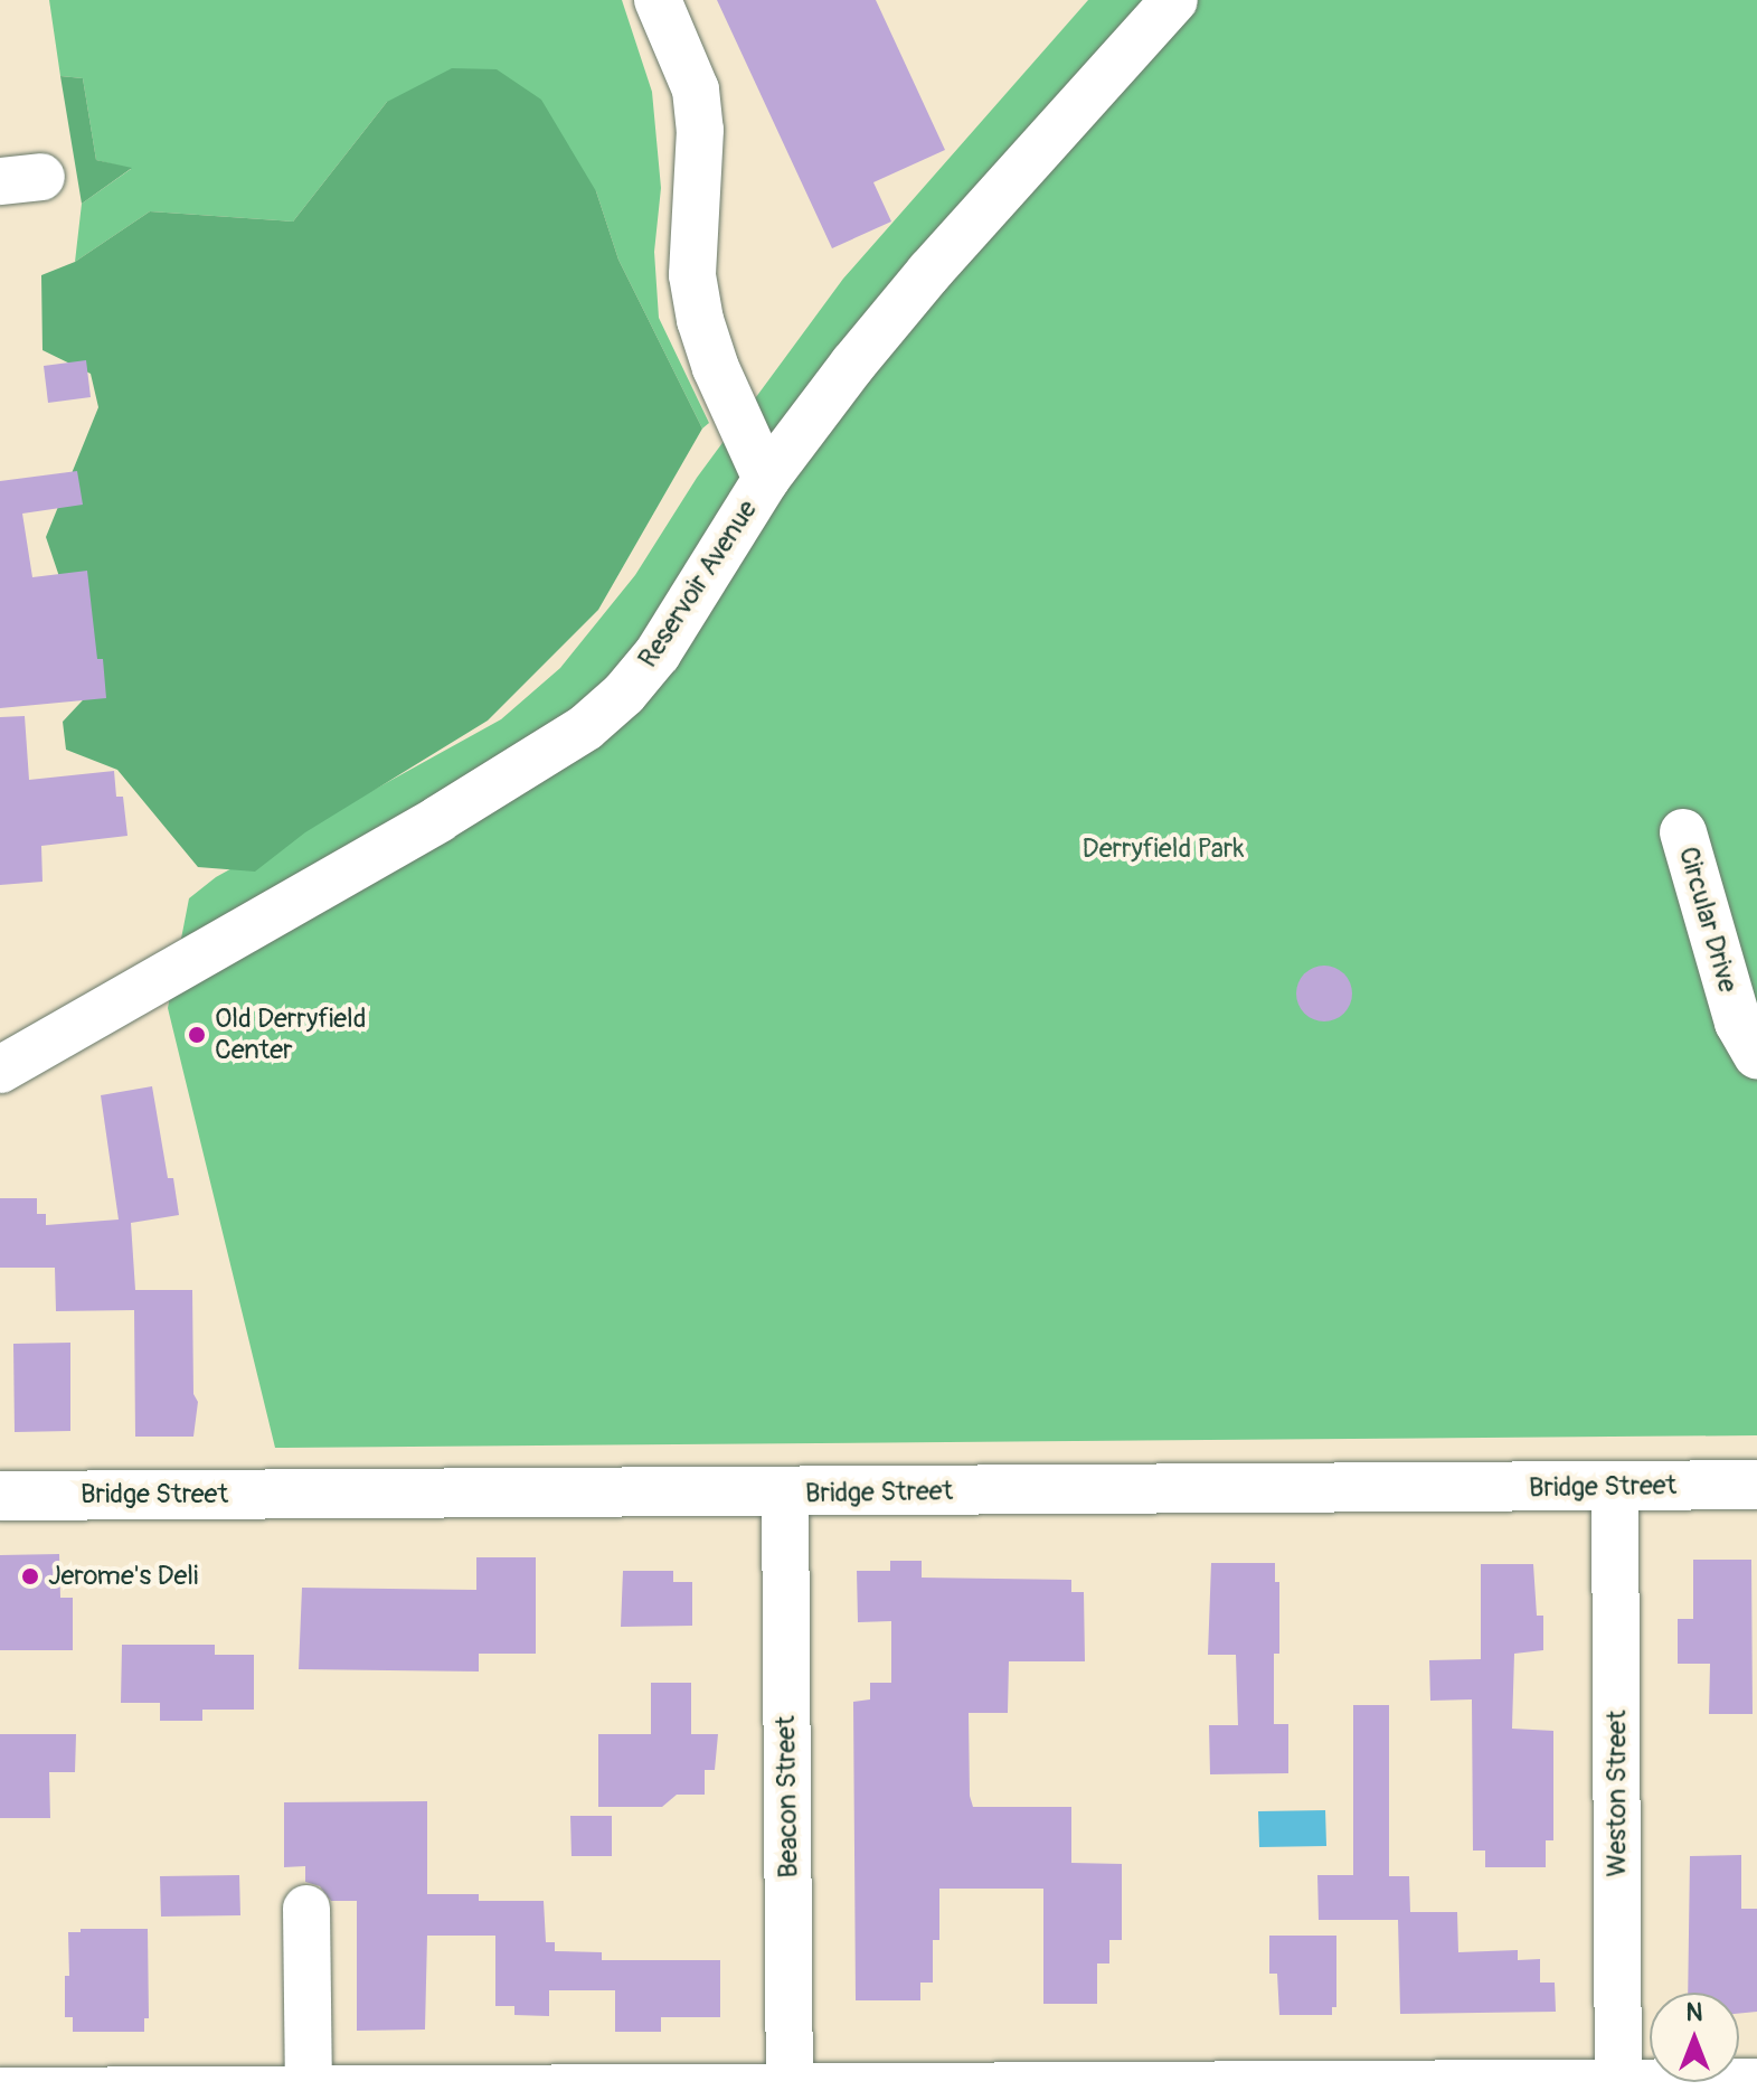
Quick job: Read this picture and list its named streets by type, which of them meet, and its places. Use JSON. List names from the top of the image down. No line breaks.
{"streets":{"main road":["Bridge Street"],"street":["Reservoir Avenue","Circular Drive","Weston Street","Beacon Street"]},"crossings":[["Bridge Street","Weston Street"],["Bridge Street","Beacon Street"]],"parks":["Derryfield Park"],"places":["Old Derryfield Center","Jerome's Deli"],"north":"top"}
